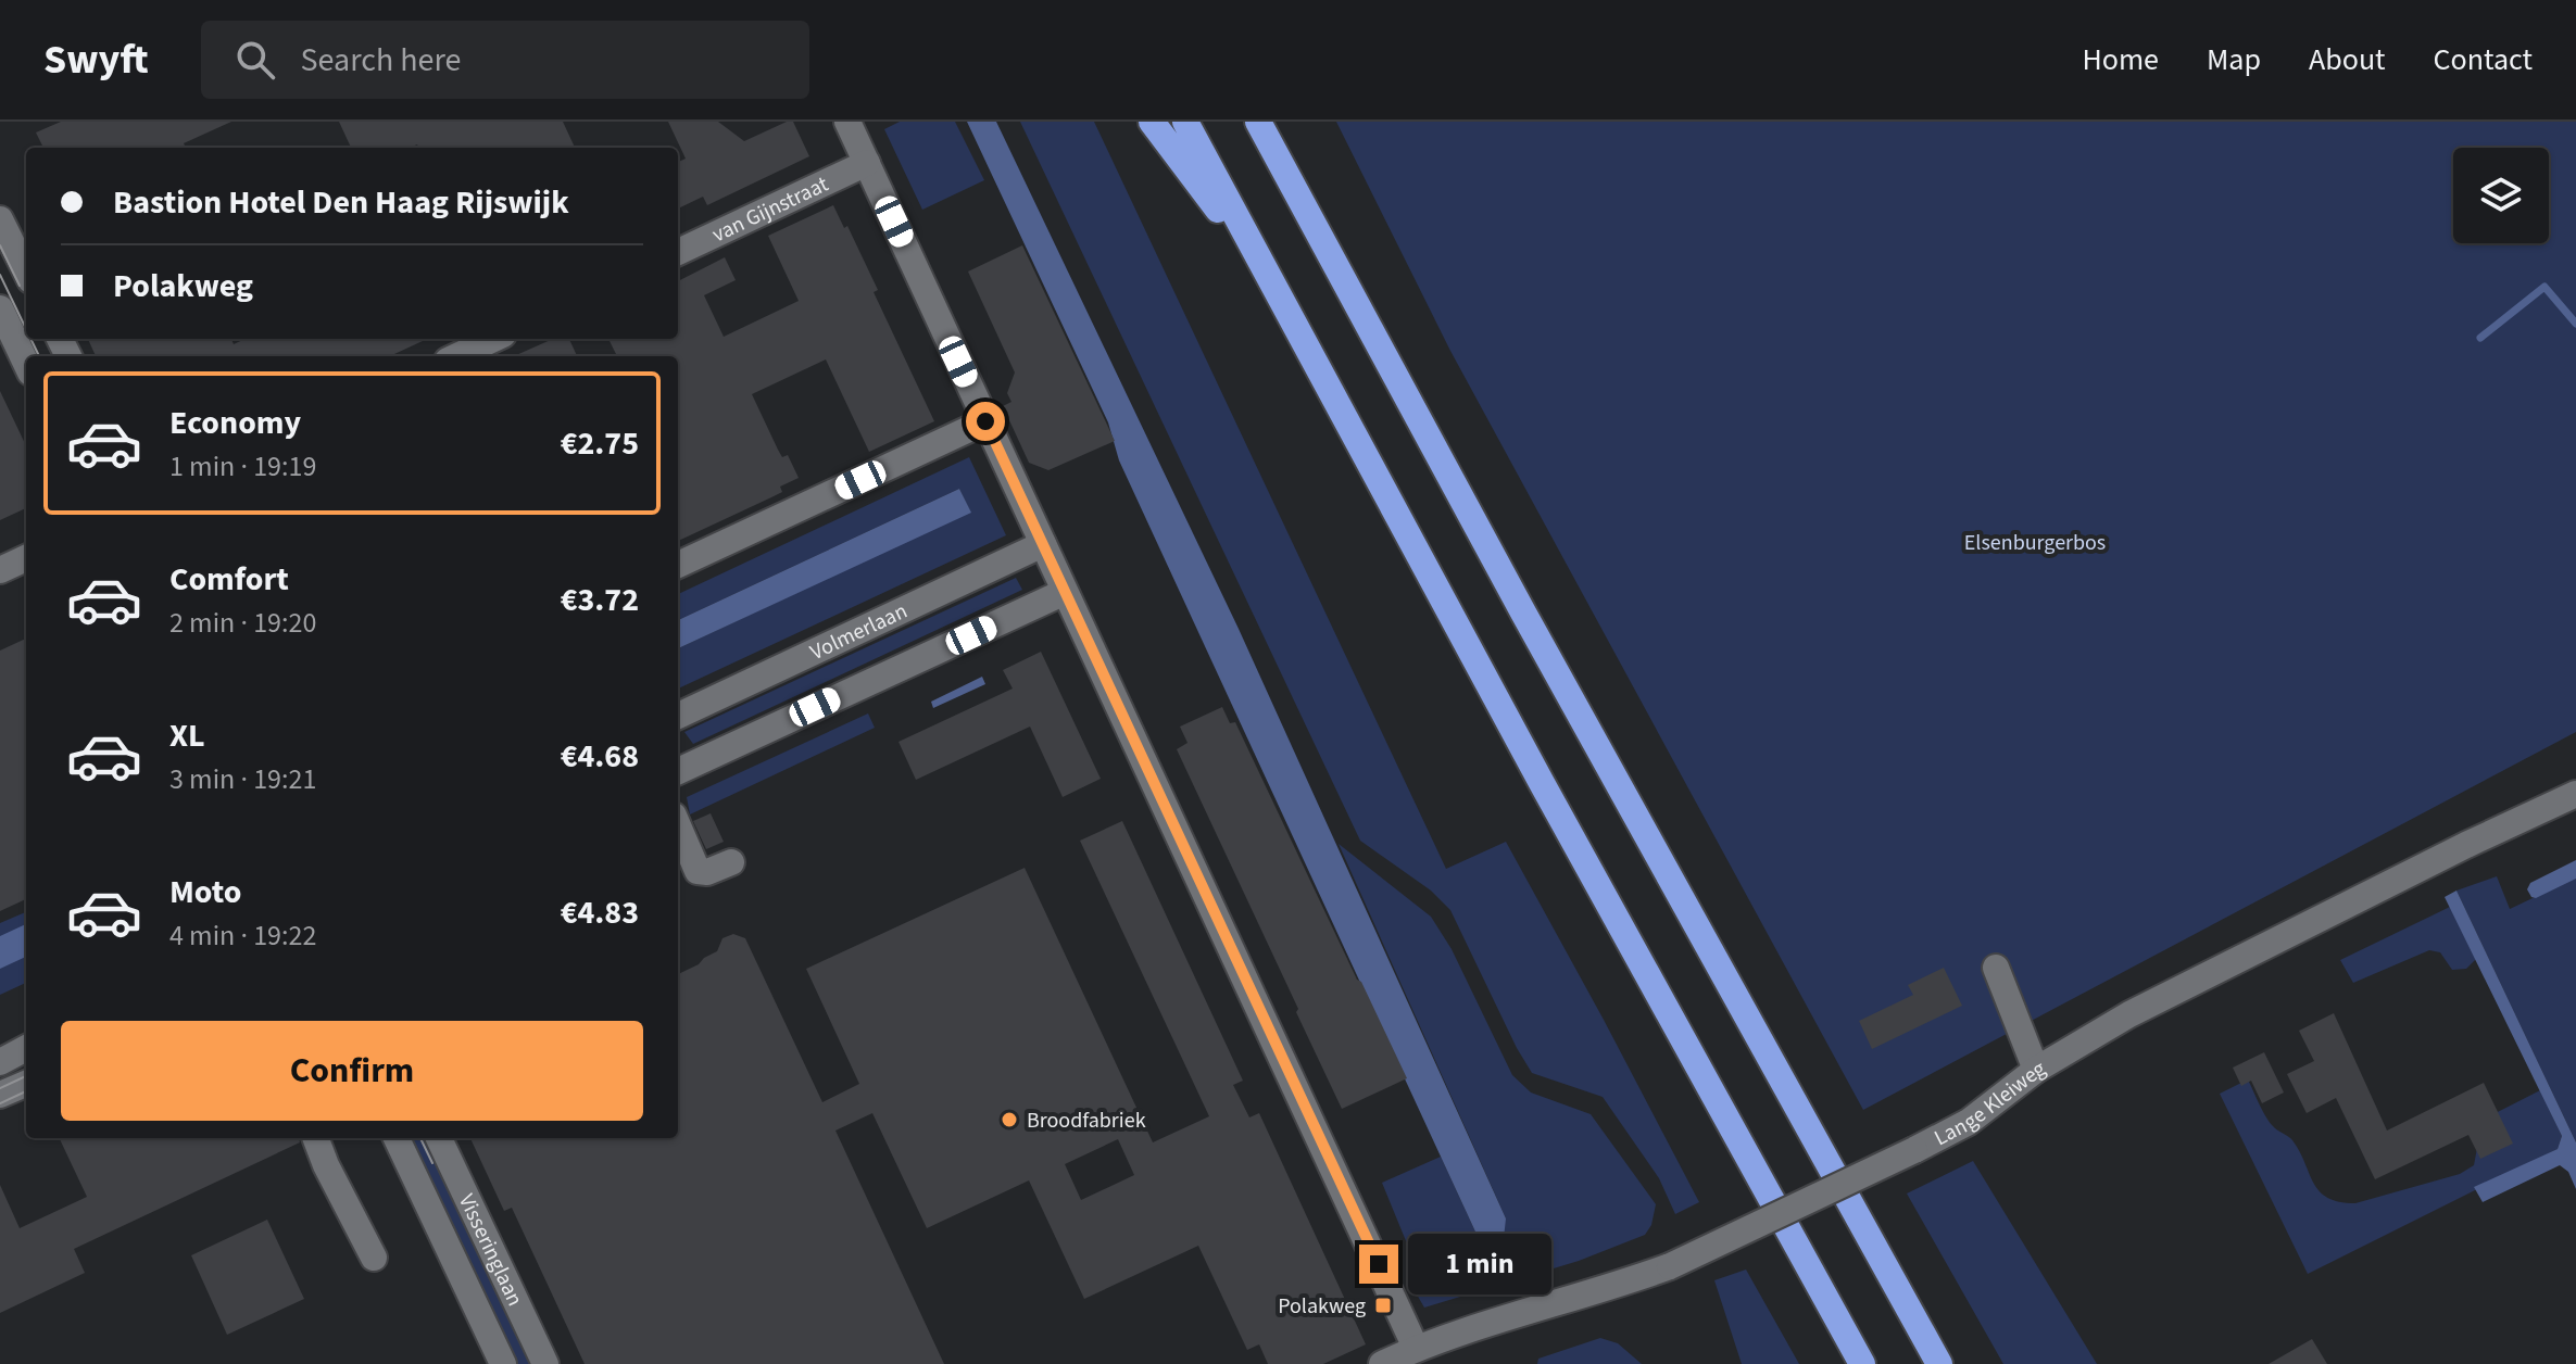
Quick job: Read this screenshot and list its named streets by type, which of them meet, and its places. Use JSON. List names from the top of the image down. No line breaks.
{"streets":{"street":["van Gijnstraat","Volmerlaan","Lange Kleiweg","Visseringlaan"]},"parks":["Elsenburgerbos"],"places":{"other":["Broodfabriek"],"transit":["Polakweg"]},"page":{"header":"Swyft","search":"Search here","nav":["Home","Map","About","Contact"],"banner":["Bastion Hotel Den Haag Rijswijk","Polakweg"],"list":[{"name":"Economy","note":"1 min · 19:19","value":"€2.75"},{"name":"Comfort","note":"2 min · 19:20","value":"€3.72"},{"name":"XL","note":"3 min · 19:21","value":"€4.68"},{"name":"Moto","note":"4 min · 19:22","value":"€4.83"}],"buttons":"Confirm","bubble":"1 min"}}
